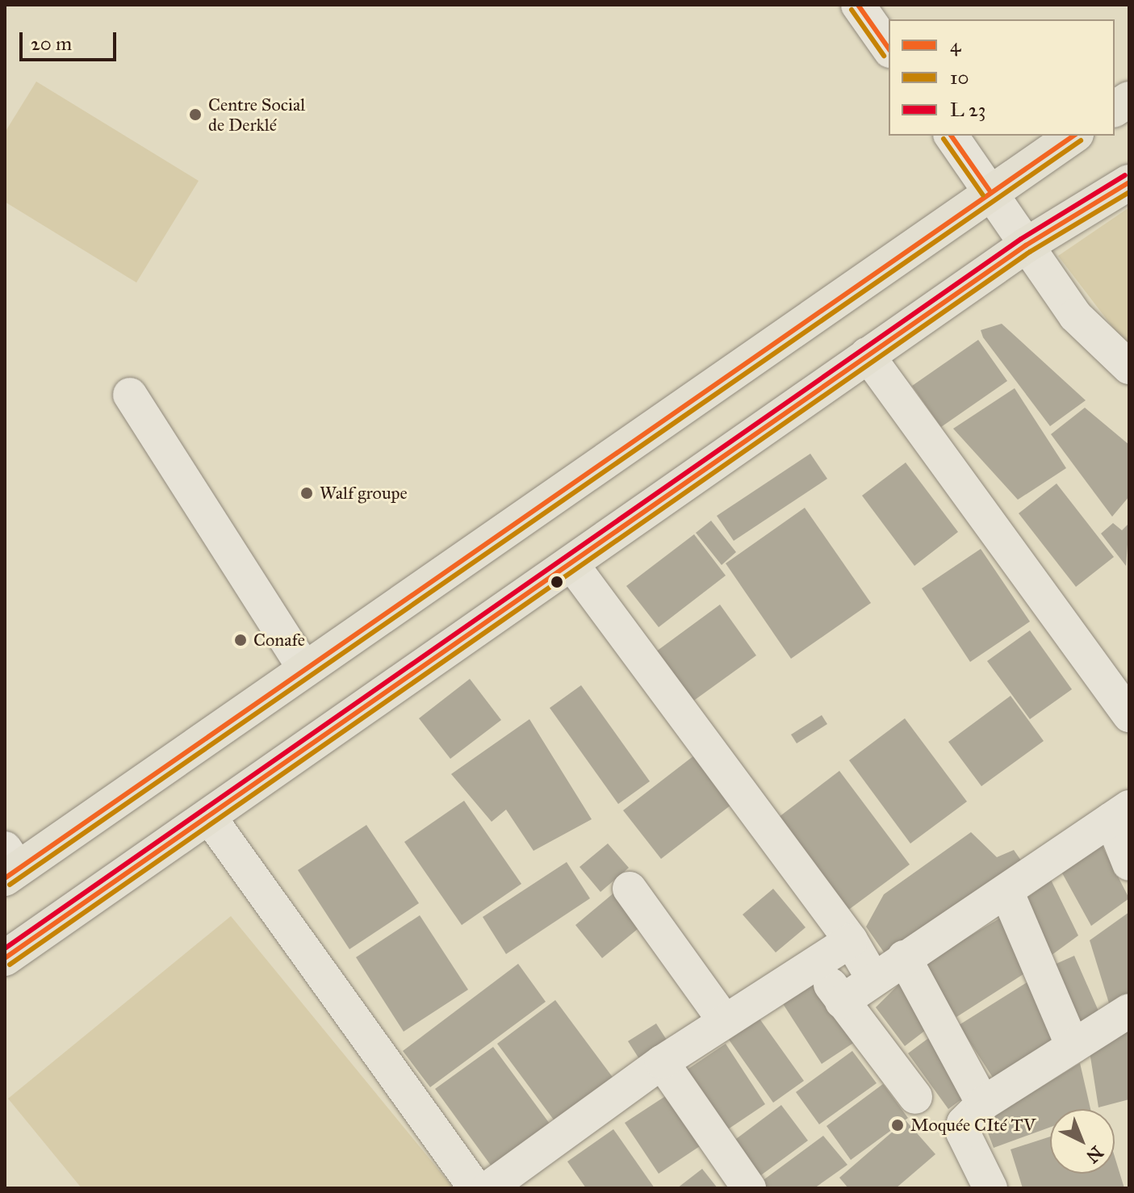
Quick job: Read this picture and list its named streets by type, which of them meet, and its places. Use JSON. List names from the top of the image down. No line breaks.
{"places":["Centre Social de Derklé","Walf groupe","Conafe","Moquée CIté TV"],"lines":["transit line 4","transit line 10"],"legend":["4","10","L 23"],"scale_bar":"20 m","north":"bottom right"}
